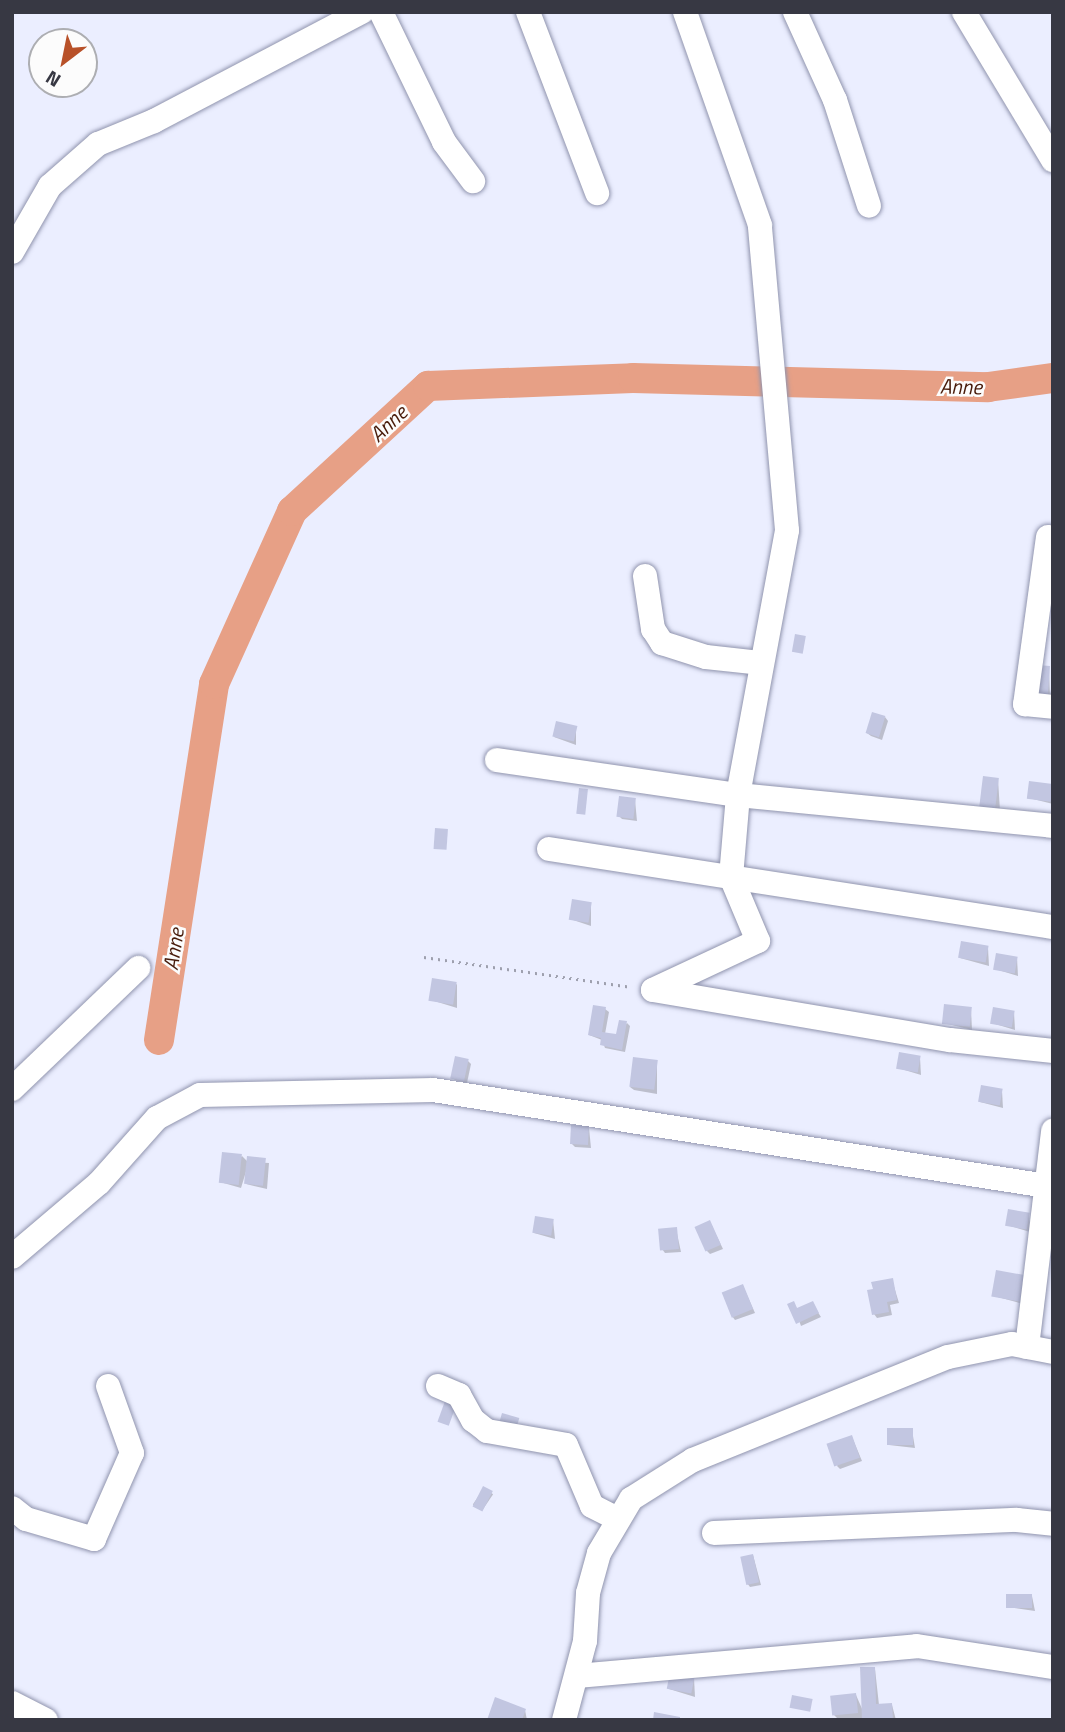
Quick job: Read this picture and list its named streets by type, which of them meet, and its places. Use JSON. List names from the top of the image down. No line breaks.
{"water":["Anne"],"north":"bottom left"}
